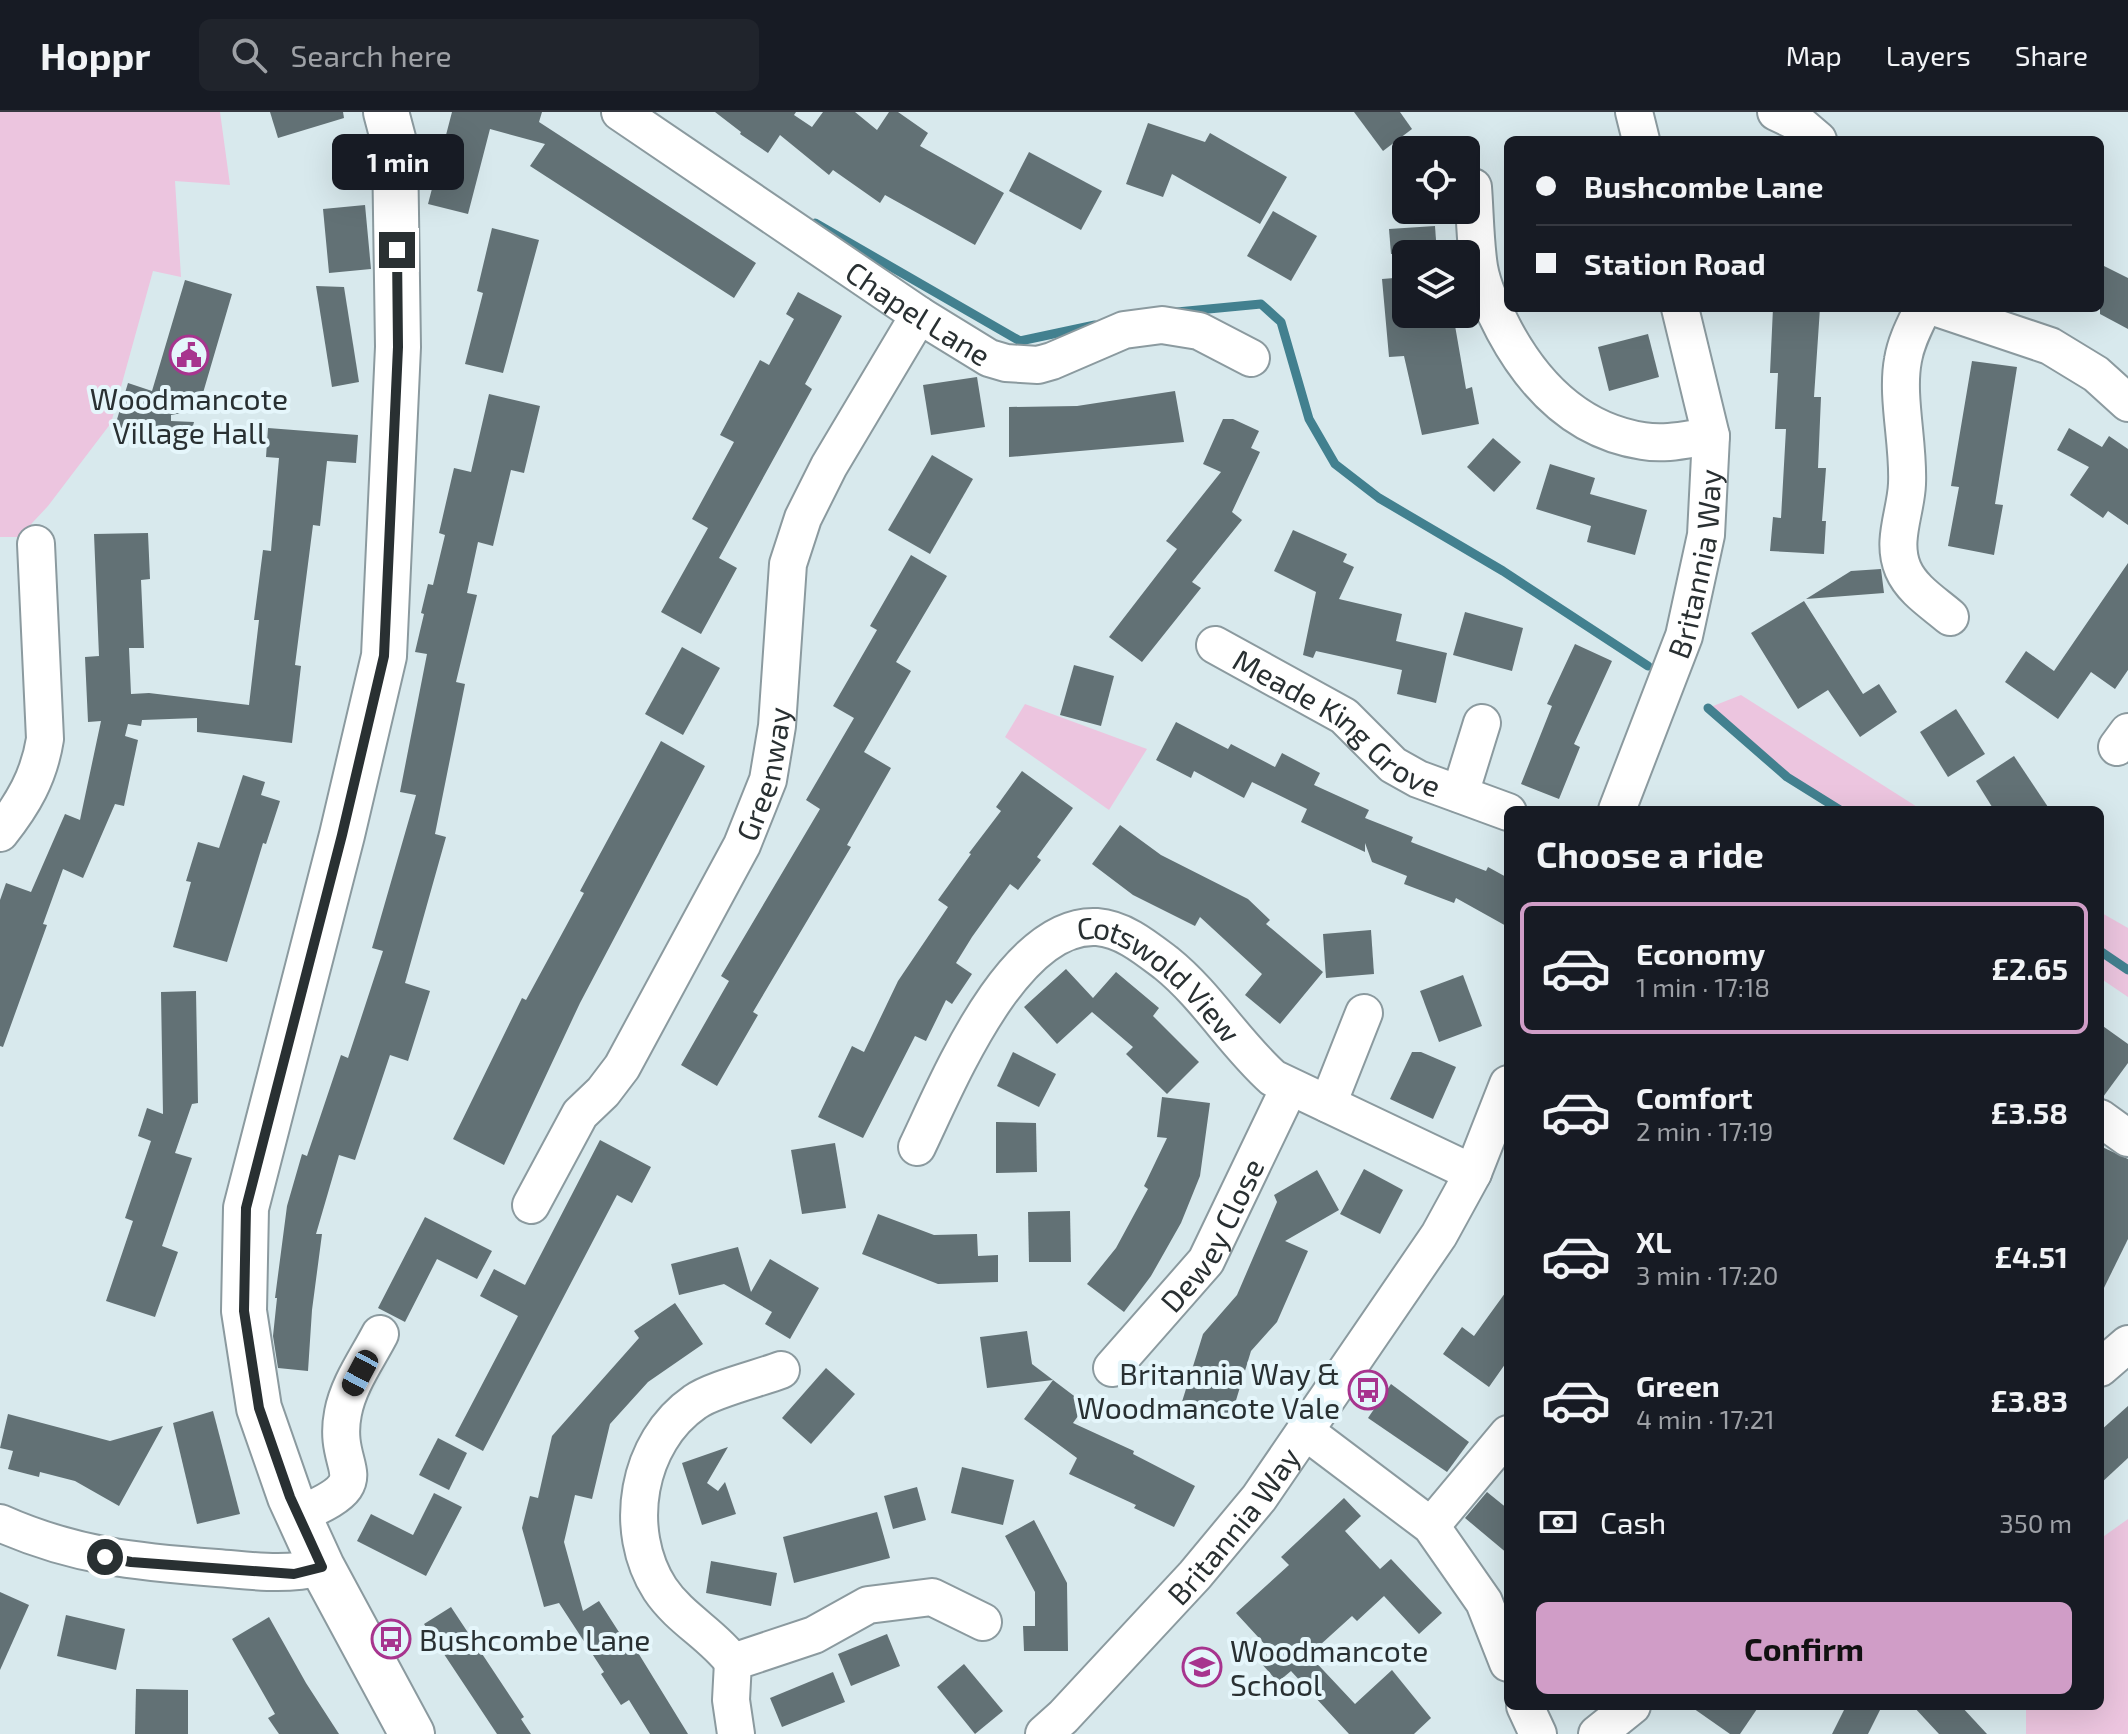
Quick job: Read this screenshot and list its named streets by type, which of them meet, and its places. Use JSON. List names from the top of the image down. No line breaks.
{"streets":{"street":["Chapel Lane","Britannia Way","Meade King Grove","Greenway","Cotswold View","Dewey Close"]},"crossings":[["Chapel Lane","Greenway"],["Britannia Way","Cotswold View"],["Cotswold View","Dewey Close"]],"places":{"public building":["Woodmancote Village Hall"],"bus stop":["Britannia Way & Woodmancote Vale","Bushcombe Lane"],"school or university":["Woodmancote School"]},"page":{"header":"Hoppr","search":"Search here","nav":["Map","Layers","Share"],"bubble":"1 min","banner":["Bushcombe Lane","Station Road"],"heading":"Choose a ride","list":[{"name":"Economy","note":"1 min · 17:18","value":"£2.65"},{"name":"Comfort","note":"2 min · 17:19","value":"£3.58"},{"name":"XL","note":"3 min · 17:20","value":"£4.51"},{"name":"Green","note":"4 min · 17:21","value":"£3.83"}],"pay":["Cash","350 m"],"buttons":"Confirm"}}
